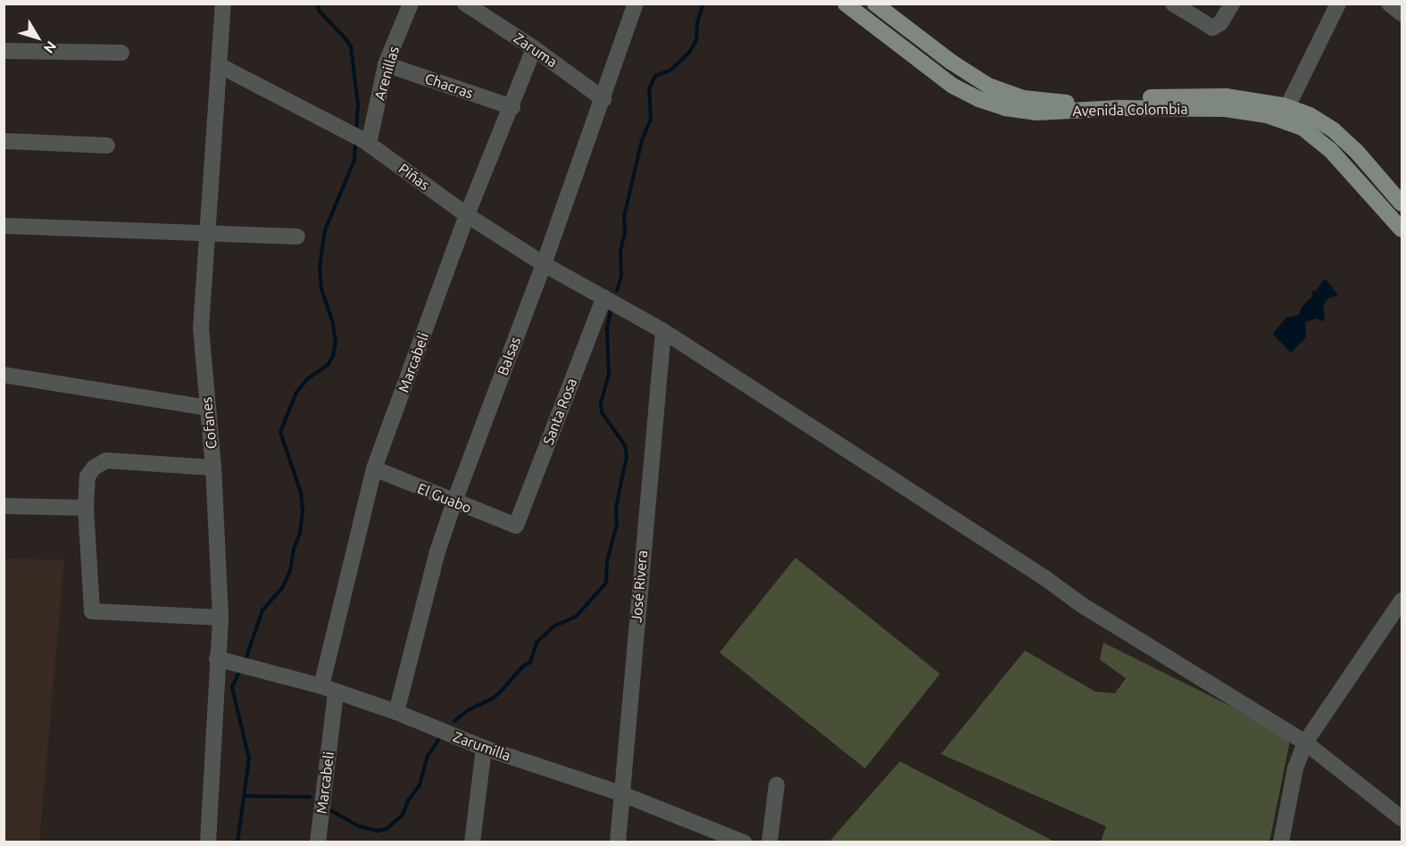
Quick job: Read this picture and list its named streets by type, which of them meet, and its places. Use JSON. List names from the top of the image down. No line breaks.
{"streets":{"main road":["Avenida Colombia"],"street":["Zaruma","Arenillas","Chacras","Piñas","Balsas","Marcabeli","Santa Rosa","Cofanes","El Guabo","José Rivera","Zarumilla"]},"crossings":[["Zaruma","Balsas"],["Zaruma","Marcabeli"],["Arenillas","Chacras"],["Arenillas","Piñas"],["Chacras","Marcabeli"],["Piñas","Balsas"],["Piñas","Marcabeli"],["Piñas","Santa Rosa"],["Piñas","Cofanes"],["Piñas","José Rivera"],["Balsas","El Guabo"],["Balsas","Zarumilla"],["Marcabeli","El Guabo"],["Marcabeli","Zarumilla"],["Santa Rosa","El Guabo"],["Cofanes","Zarumilla"],["José Rivera","Zarumilla"]],"north":"bottom right"}
